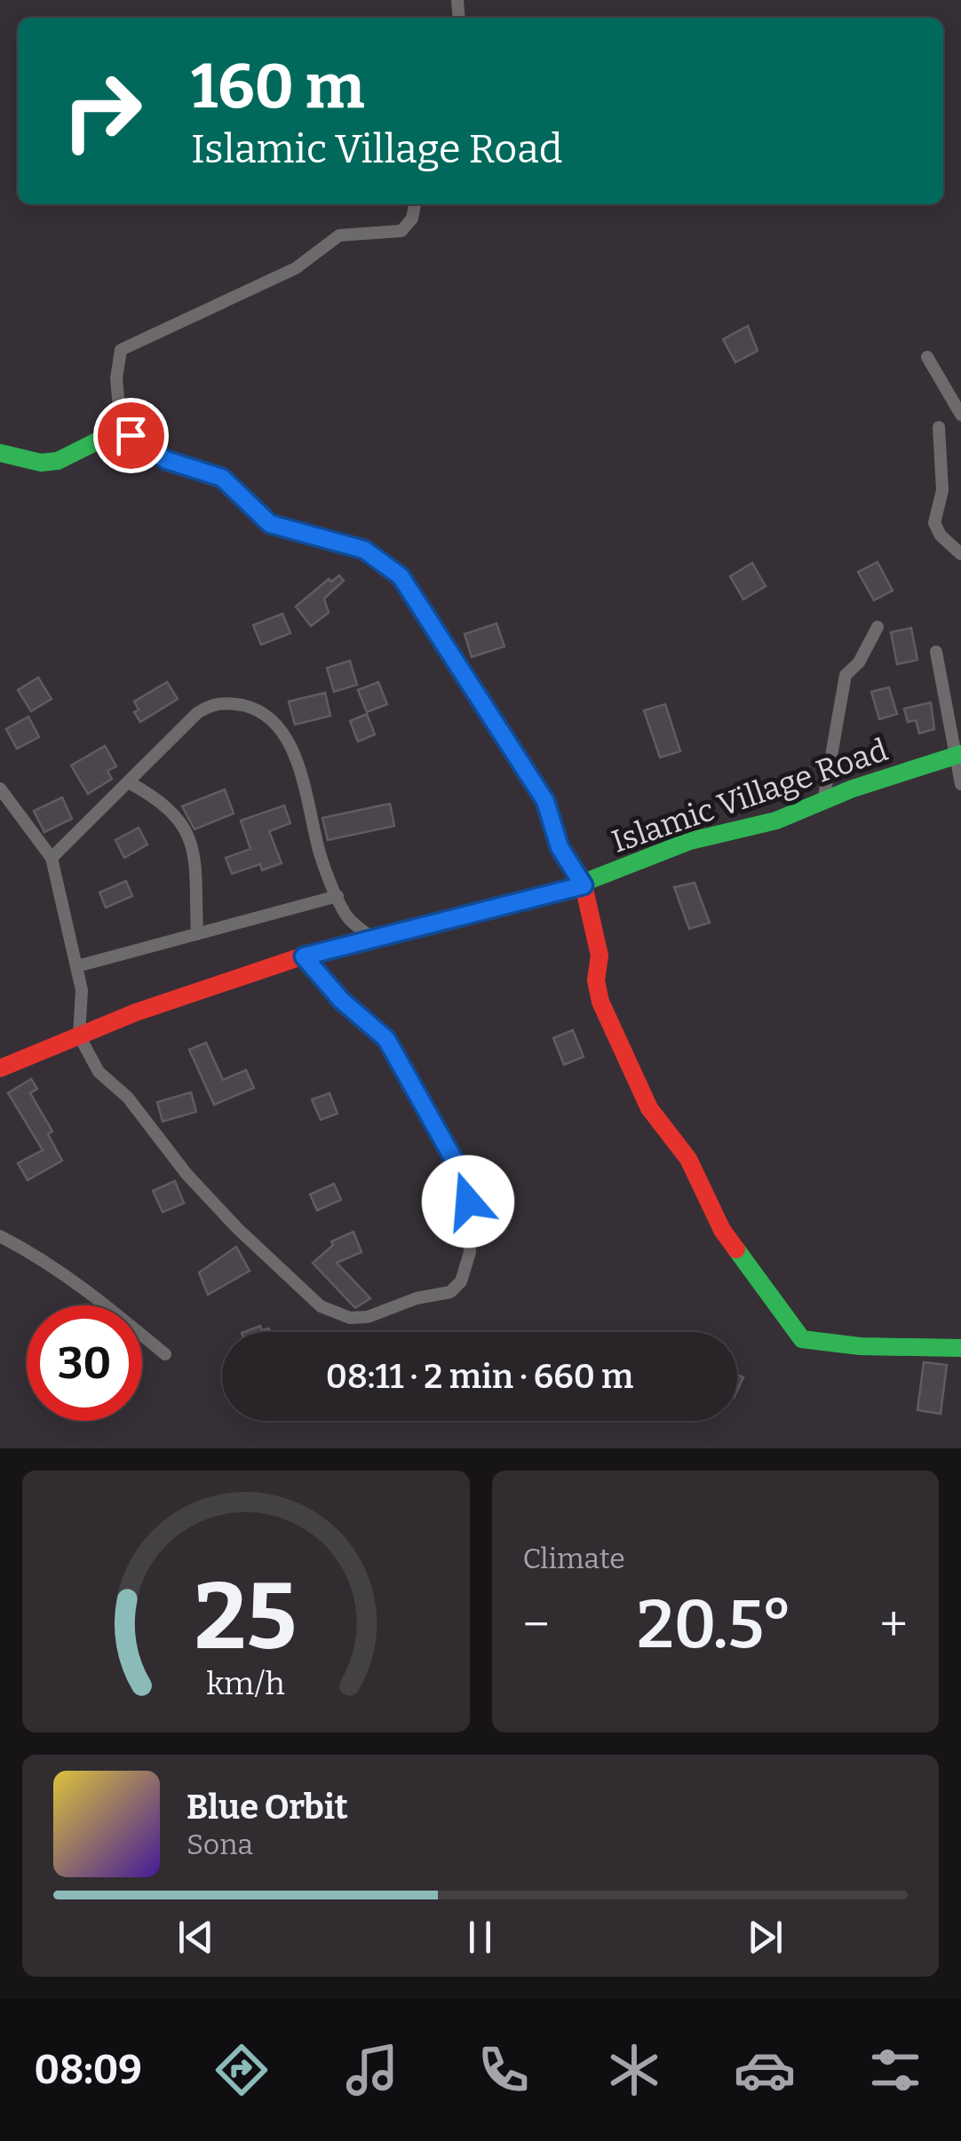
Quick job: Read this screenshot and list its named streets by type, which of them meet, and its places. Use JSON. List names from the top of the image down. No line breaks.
{"streets":{"street":["Islamic Village Road"]},"page":{"turn":["160 m","Islamic Village Road"],"limit":"30","trip":"08:11 · 2 min · 660 m","tile":"Climate","heat":["−","20.5°","+"],"song":["Blue Orbit","Sona"],"tabs":"08:09","gauge":["25","km/h"]}}
